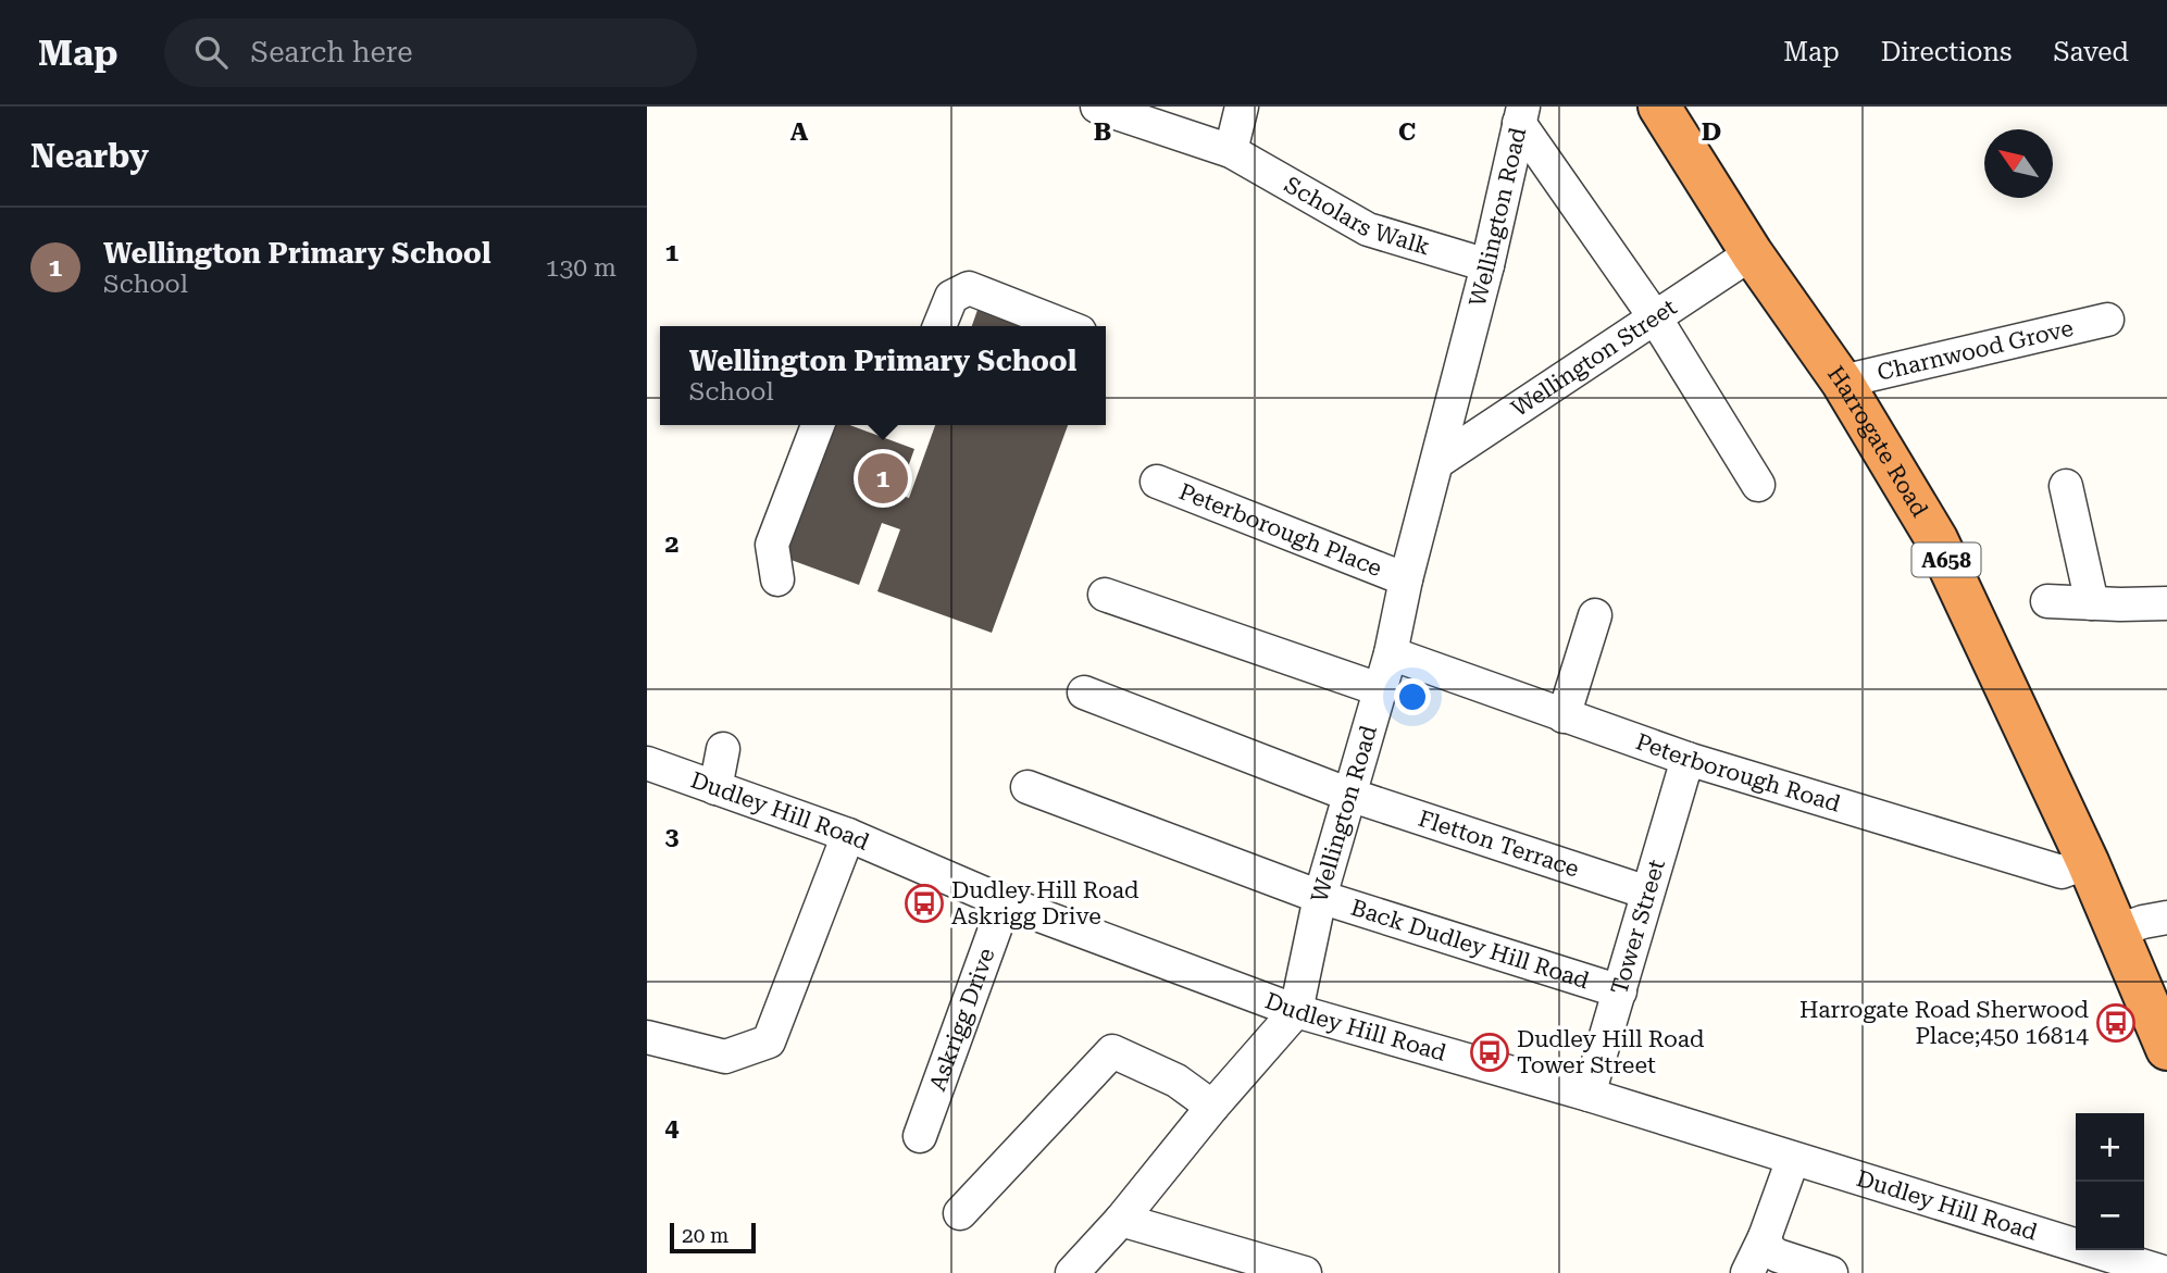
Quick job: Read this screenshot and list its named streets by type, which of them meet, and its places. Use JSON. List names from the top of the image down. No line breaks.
{"streets":{"highway":["Harrogate Road","A658"],"street":["Scholars Walk","Wellington Road","Charnwood Grove","Wellington Street","Peterborough Place","Peterborough Road","Dudley Hill Road","Fletton Terrace","Tower Street","Back Dudley Hill Road","Askrigg Drive"]},"crossings":[["Scholars Walk","Wellington Road"],["Wellington Road","Wellington Street"],["Wellington Road","Peterborough Place"],["Wellington Road","Peterborough Road"],["Wellington Road","Dudley Hill Road"],["Wellington Road","Fletton Terrace"],["Wellington Road","Back Dudley Hill Road"],["Charnwood Grove","Harrogate Road"],["Wellington Street","Harrogate Road"],["Harrogate Road","Peterborough Road"],["Peterborough Road","Tower Street"],["Dudley Hill Road","Tower Street"],["Dudley Hill Road","Askrigg Drive"],["Fletton Terrace","Tower Street"],["Tower Street","Back Dudley Hill Road"]],"places":{"bus stop":["Dudley Hill Road Askrigg Drive","Harrogate Road Sherwood Place;450 16814","Dudley Hill Road Tower Street"]},"scale_bar":"20 m","north":"top left","page":{"header":"Map","search":"Search here","nav":["Map","Directions","Saved"],"heading":"Nearby","list":[{"mark":"1","name":"Wellington Primary School","note":"School","value":"130 m"}],"popup":["Wellington Primary School","School"],"pins":"1","map_buttons":["+","−"],"scale":"20 m"},"grid":{"columns":["A","B","C","D"],"rows":["1","2","3","4"]}}
